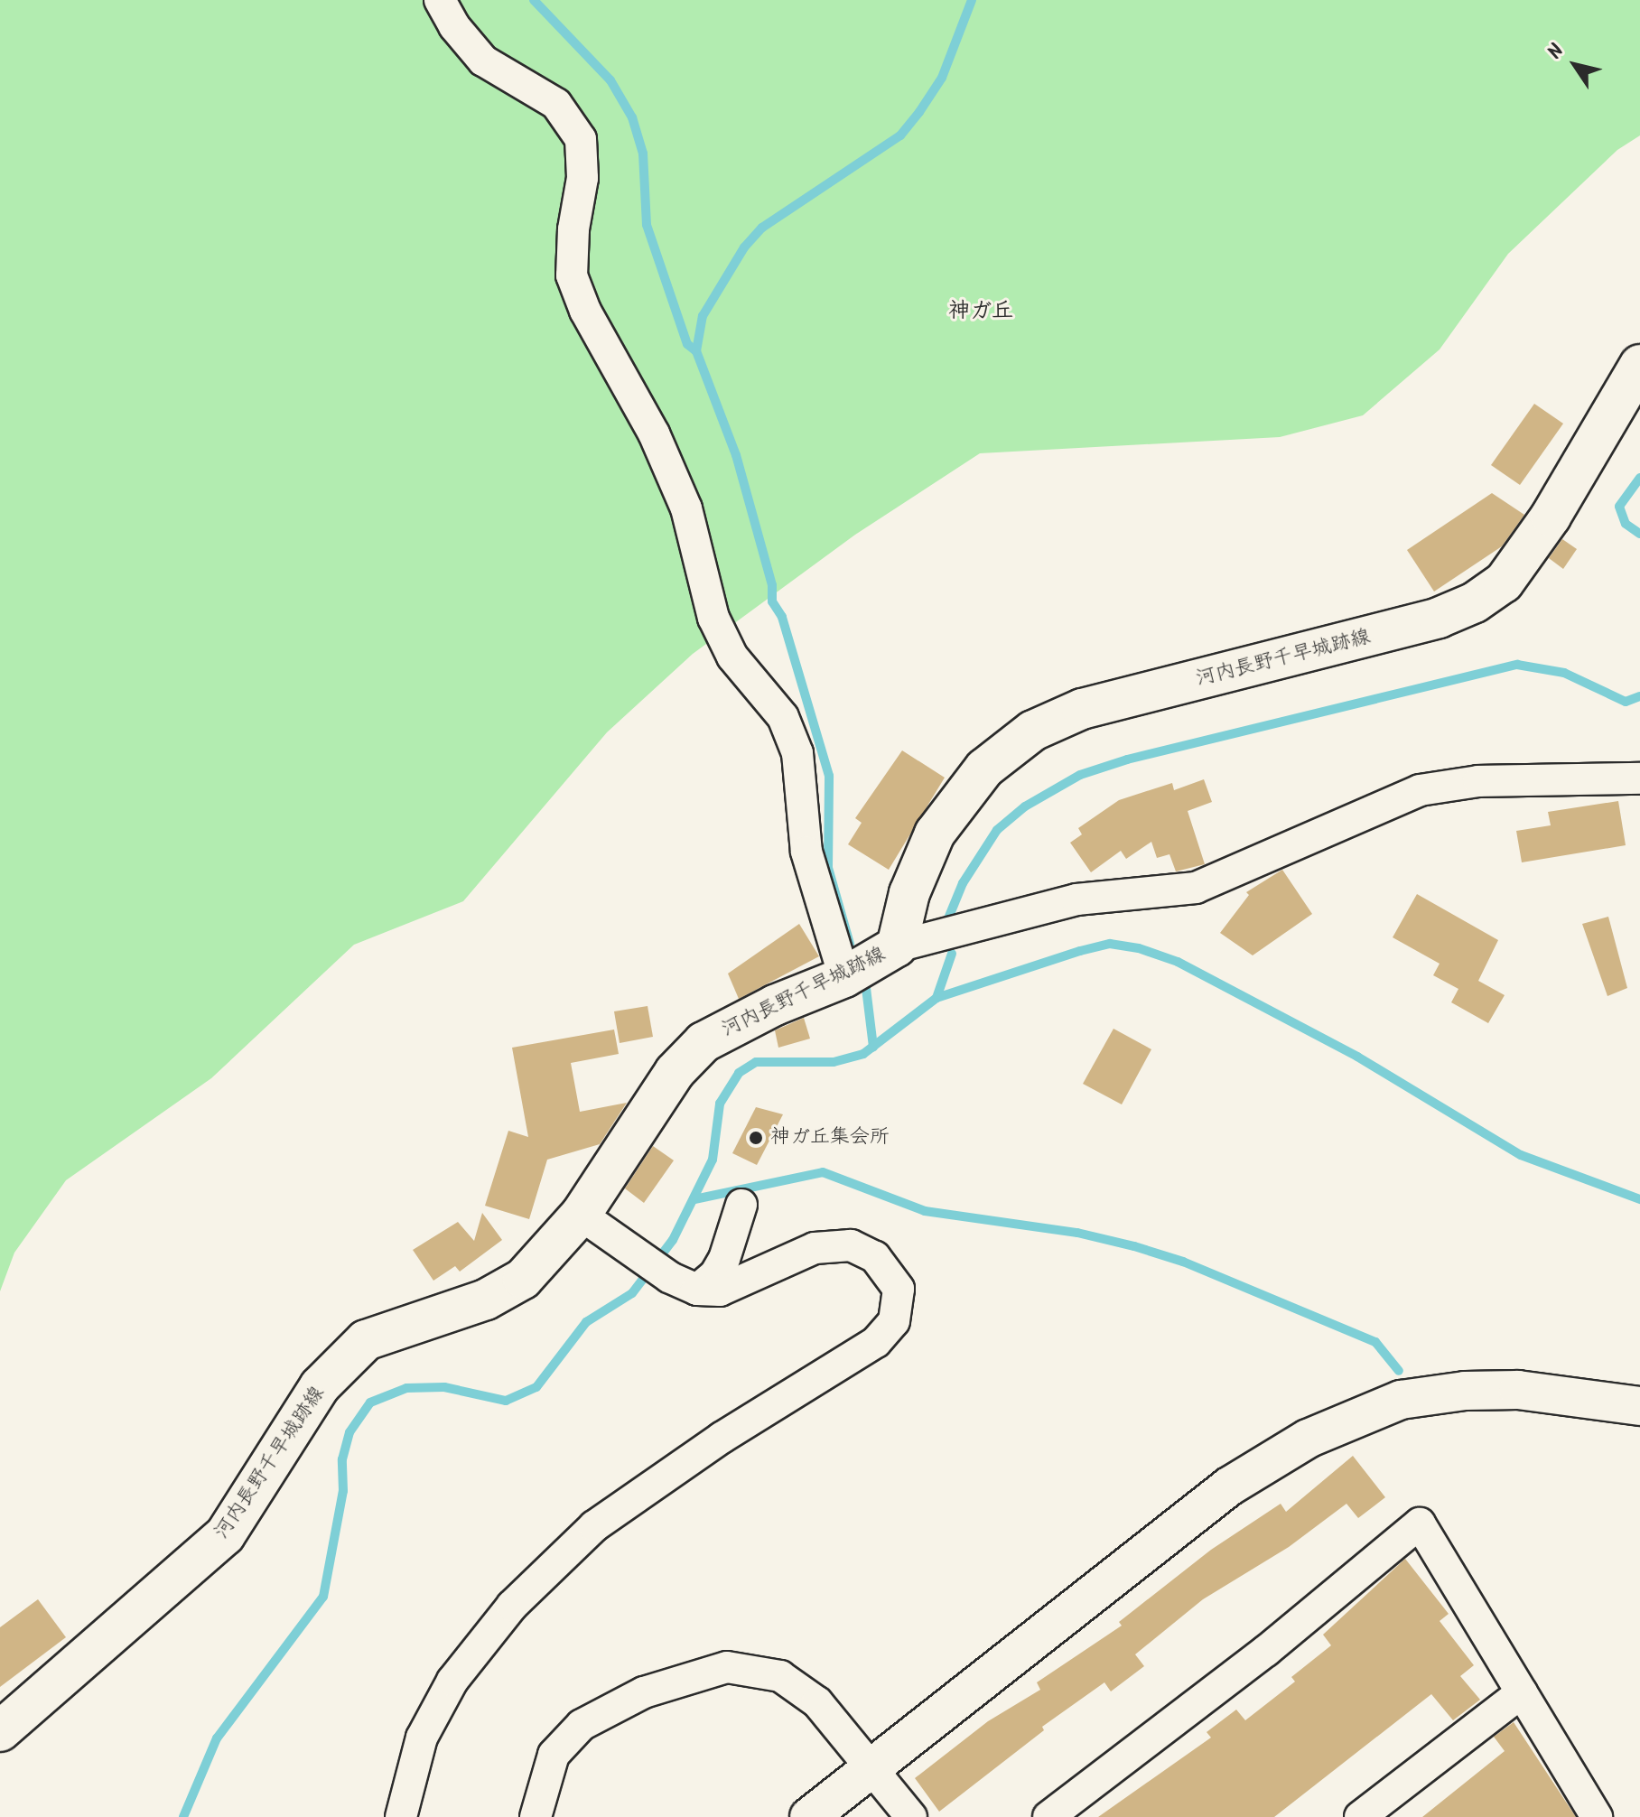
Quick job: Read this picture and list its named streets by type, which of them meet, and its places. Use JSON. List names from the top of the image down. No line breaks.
{"streets":{"main road":["河内長野千早城跡線"]},"districts":["神ガ丘"],"places":["神ガ丘集会所"],"north":"top left"}
